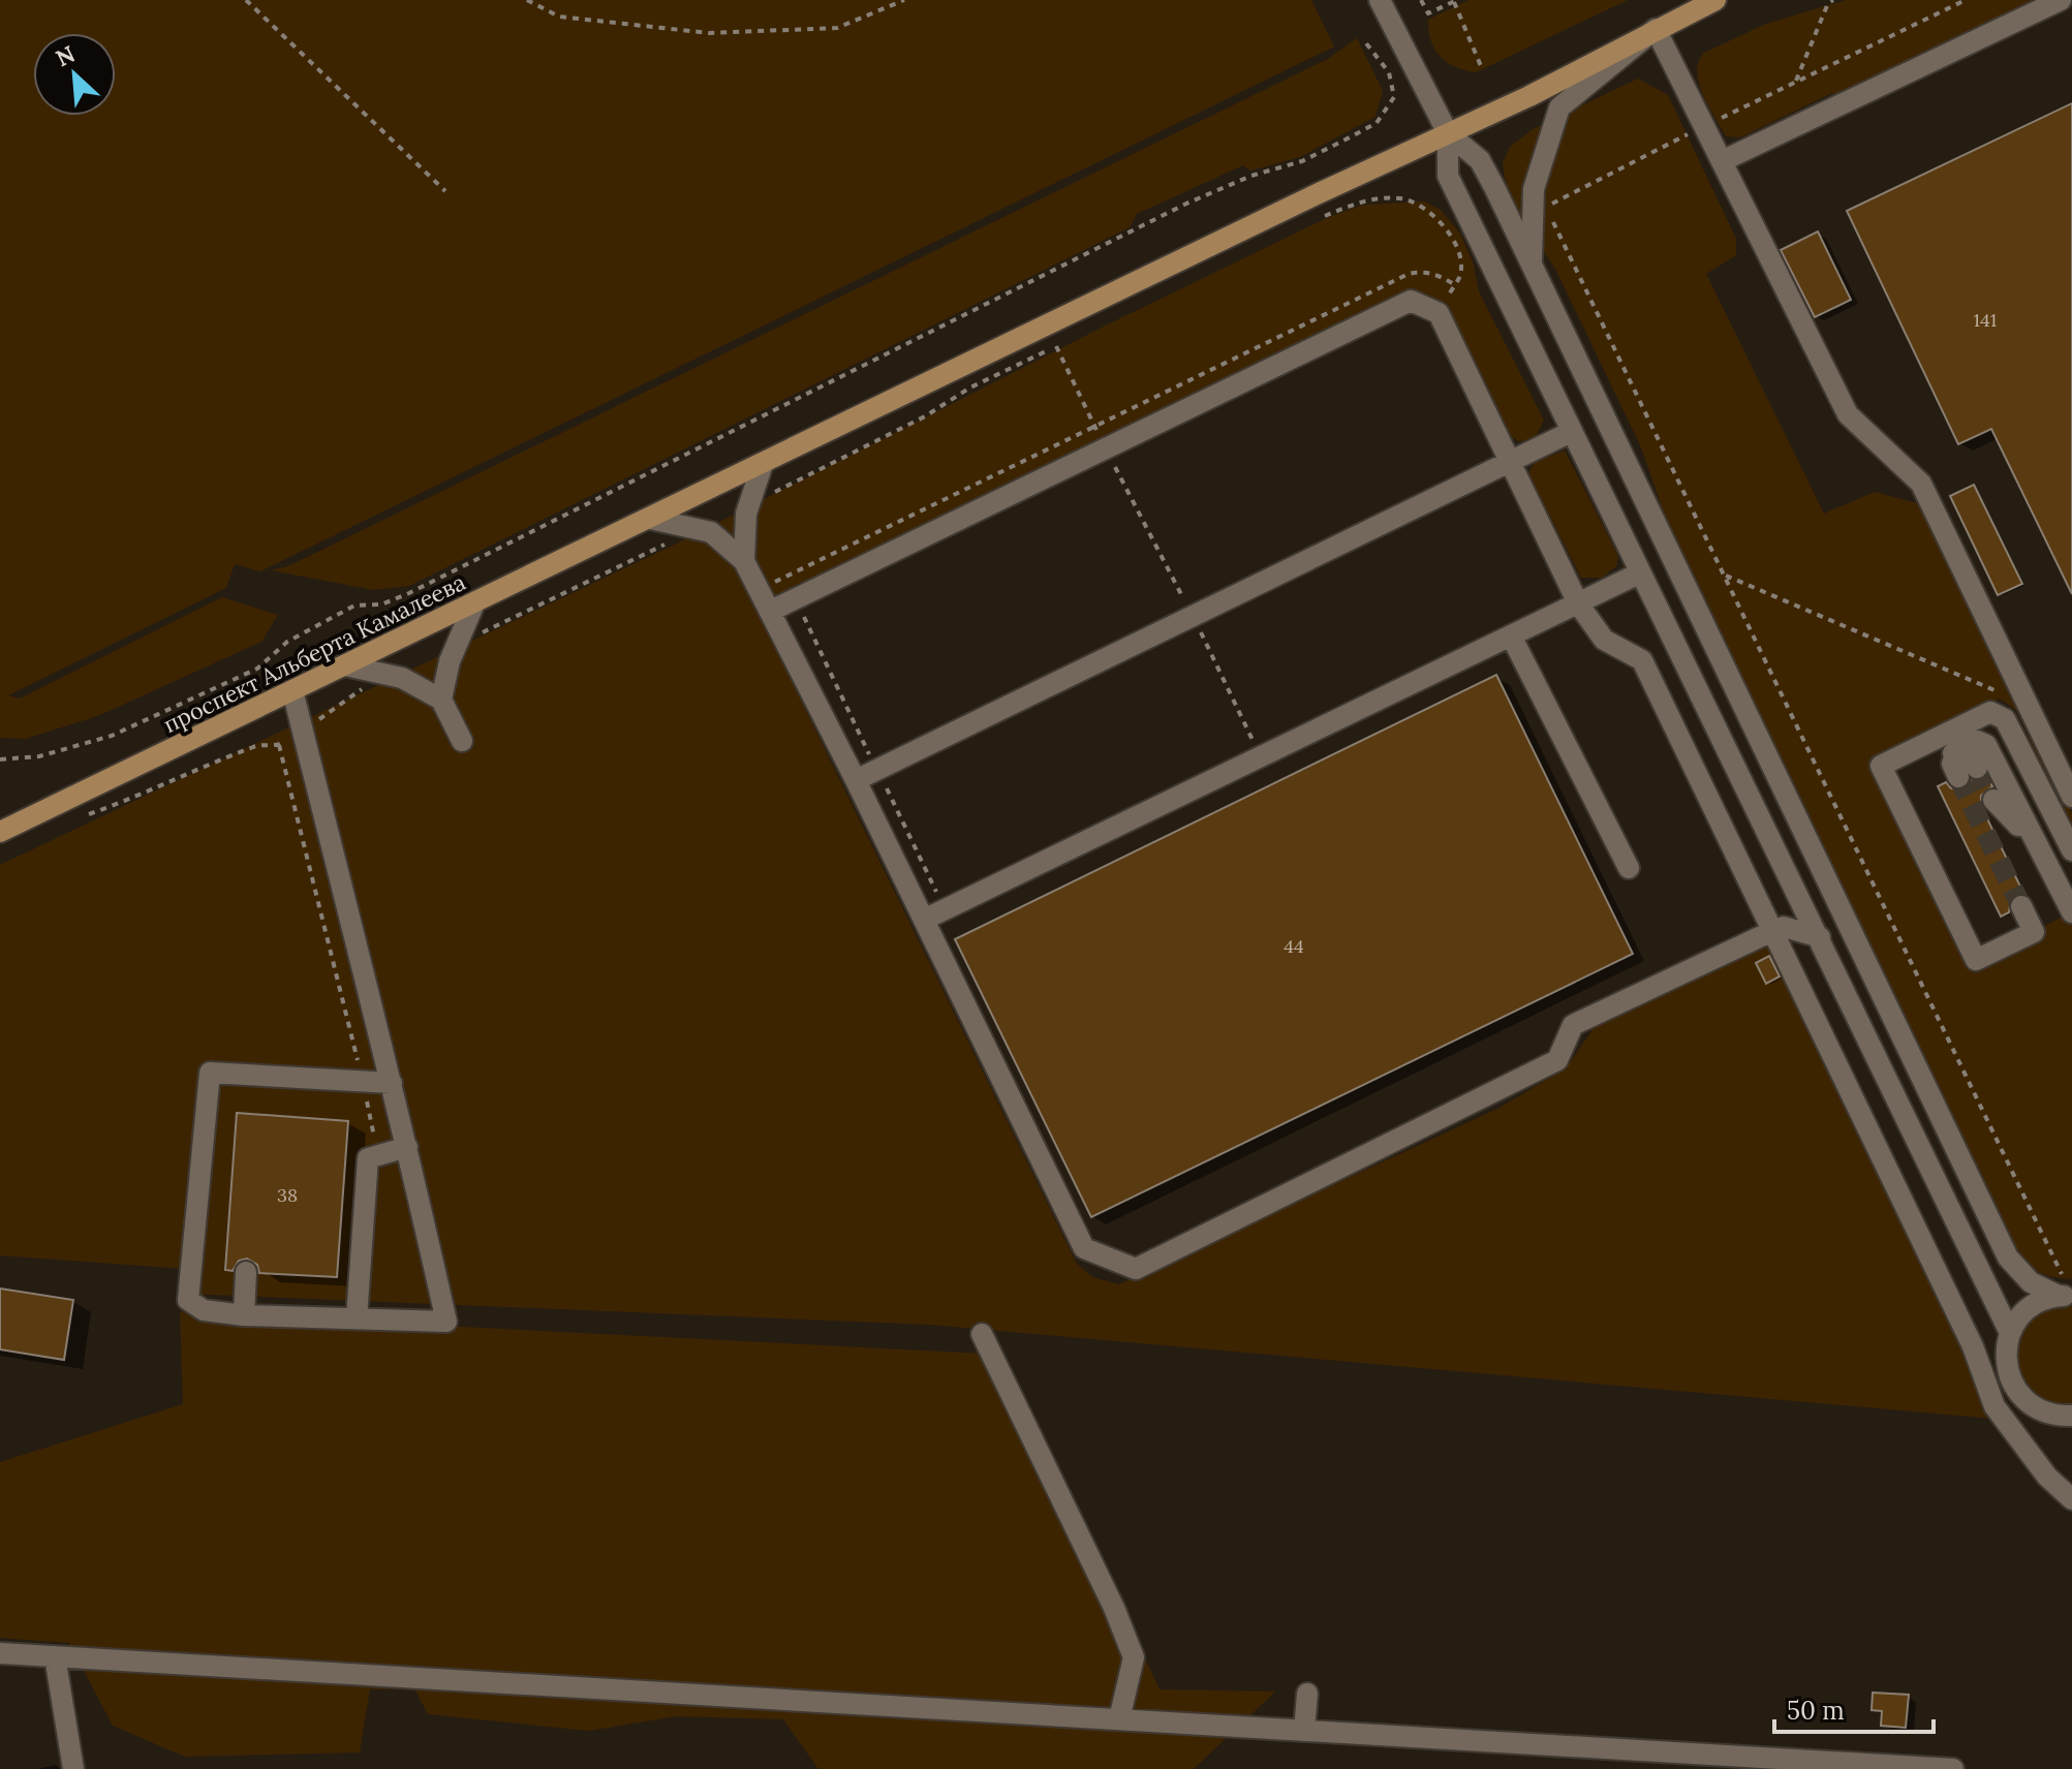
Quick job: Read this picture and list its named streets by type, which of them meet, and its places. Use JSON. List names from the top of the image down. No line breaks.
{"streets":{"main road":["проспект Альберта Камалеева"]},"house_numbers":["141","44","38"],"scale_bar":"50 m","north":"top left"}
